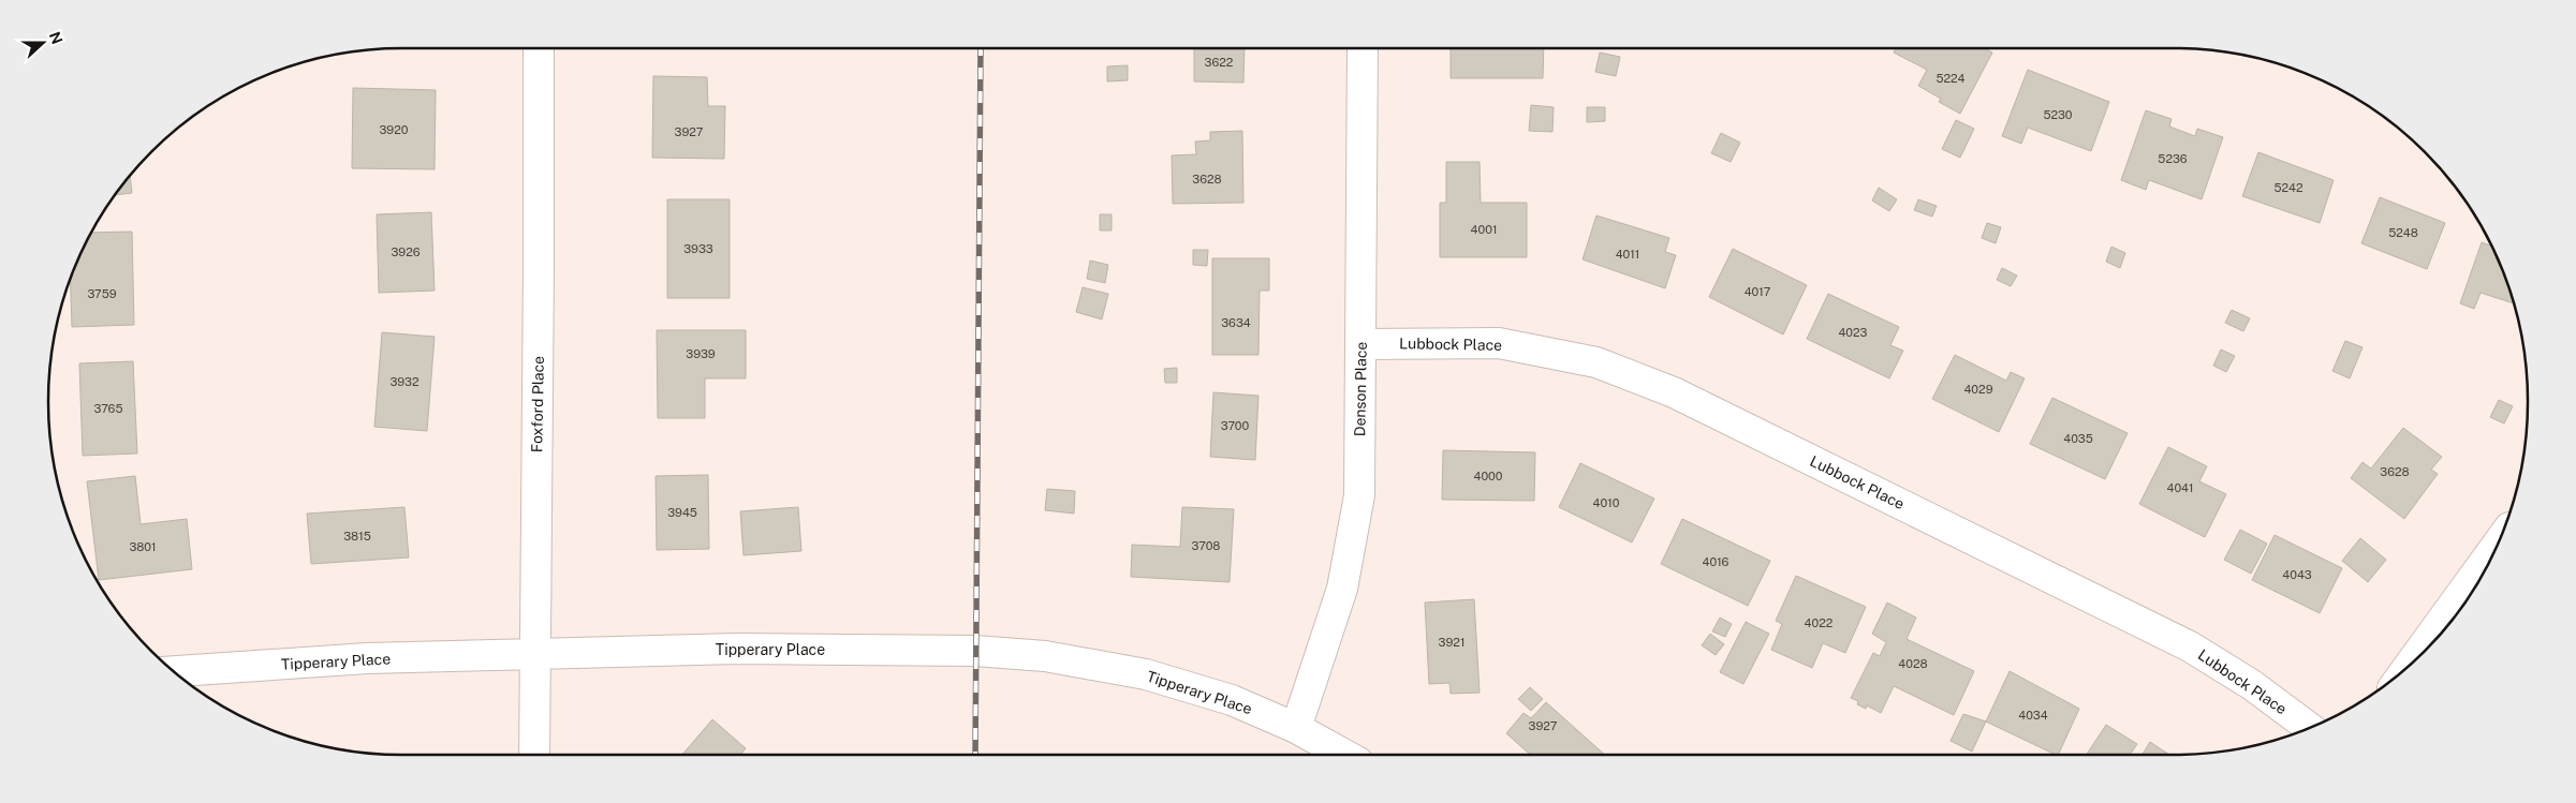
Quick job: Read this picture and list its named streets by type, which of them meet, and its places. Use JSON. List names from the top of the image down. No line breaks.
{"streets":{"street":["Lubbock Place","Denson Place","Foxford Place","Tipperary Place"]},"crossings":[["Lubbock Place","Denson Place"],["Denson Place","Tipperary Place"],["Foxford Place","Tipperary Place"]],"house_numbers":["3622","5224","5230","3920","3927","5236","3628","5242","4001","5248","3933","3926","4011","4017","3759","3634","4023","3939","3932","4029","3765","3700","4035","3628","4000","4041","4010","3945","3815","3708","3801","4016","4043","4022","3921","4028","4034","3927"],"north":"right"}
